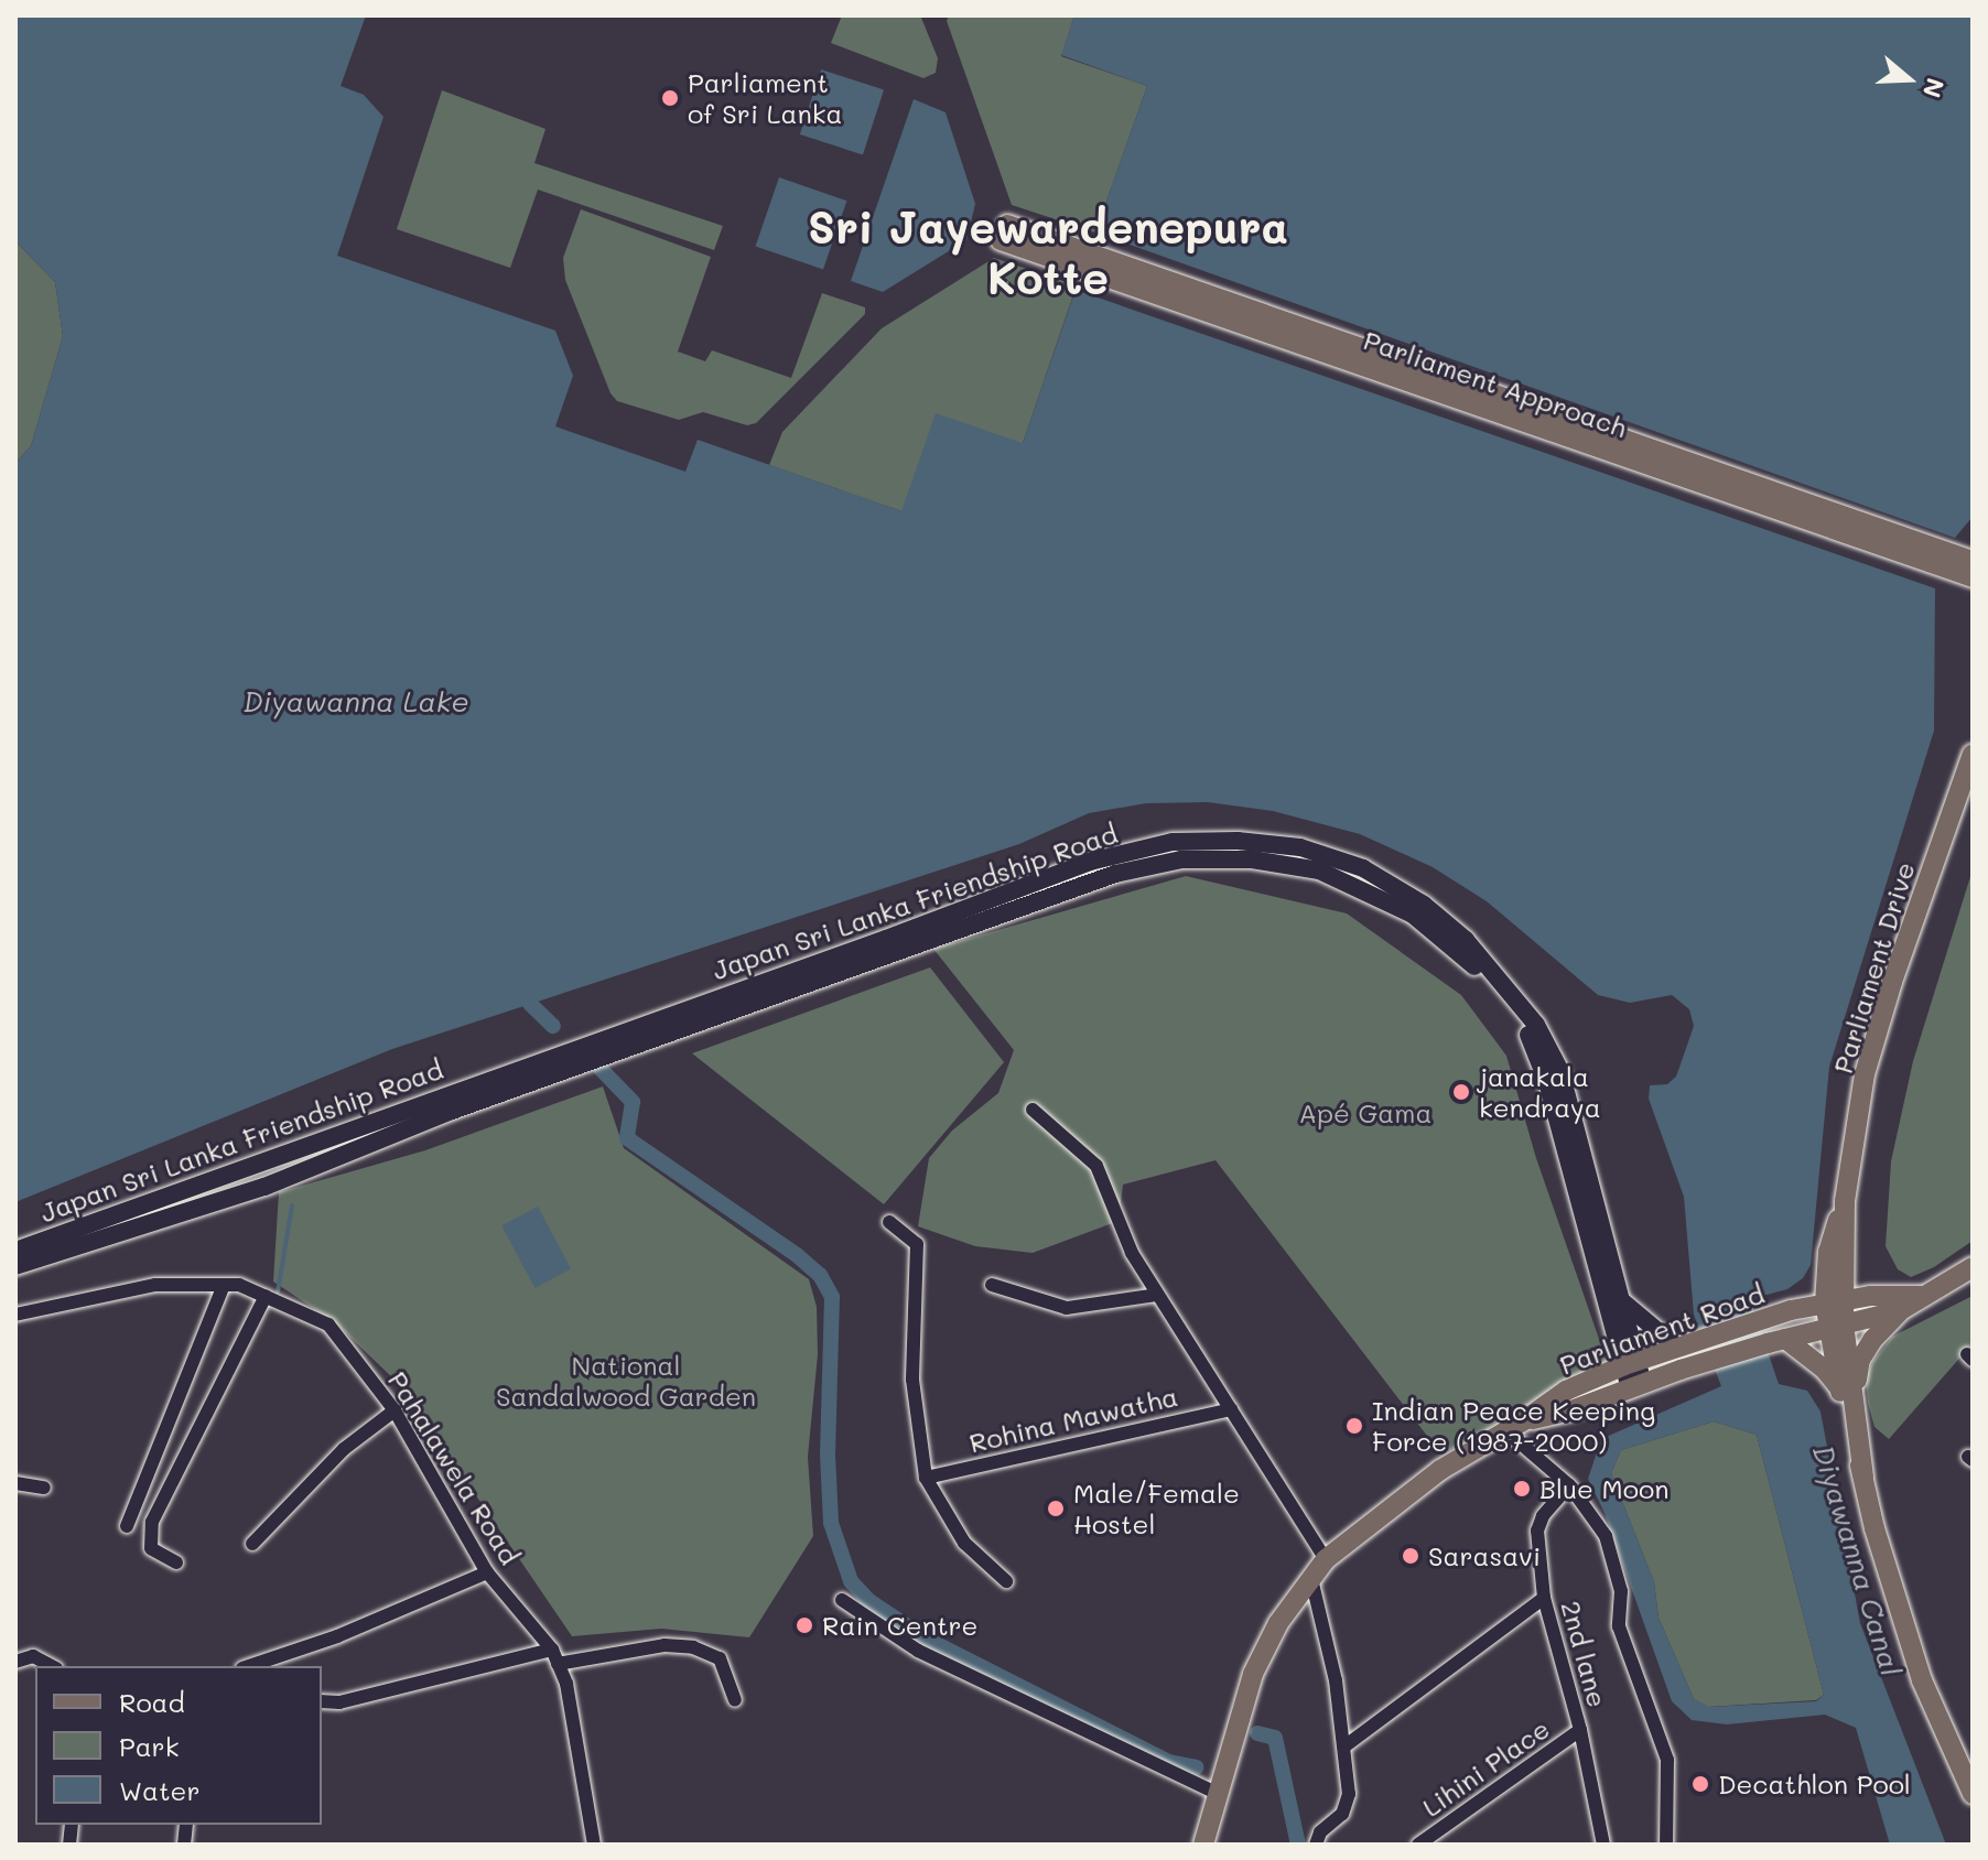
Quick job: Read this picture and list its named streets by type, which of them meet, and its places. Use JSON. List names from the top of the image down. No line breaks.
{"streets":{"main road":["Parliament Approach","Japan Sri Lanka Friendship Road","Parliament Drive","Parliament Road"],"street":["Rohina Mawatha","Pahalawela Road","2nd lane","Lihini Place"]},"crossings":[["Japan Sri Lanka Friendship Road","Parliament Road"],["Parliament Drive","Parliament Road"],["Parliament Road","Rohina Mawatha"],["2nd lane","Lihini Place"]],"districts":["Sri Jayewardenepura Kotte"],"water":["Diyawanna Lake","Diyawanna Canal"],"parks":["Apé Gama","National Sandalwood Garden"],"places":["Parliament of Sri Lanka","janakala kendraya","Indian Peace Keeping Force (1987-2000)","Blue Moon","Male/Female Hostel","Sarasavi","Rain Centre","Decathlon Pool"],"legend":["Road","Park","Water"],"north":"right"}
